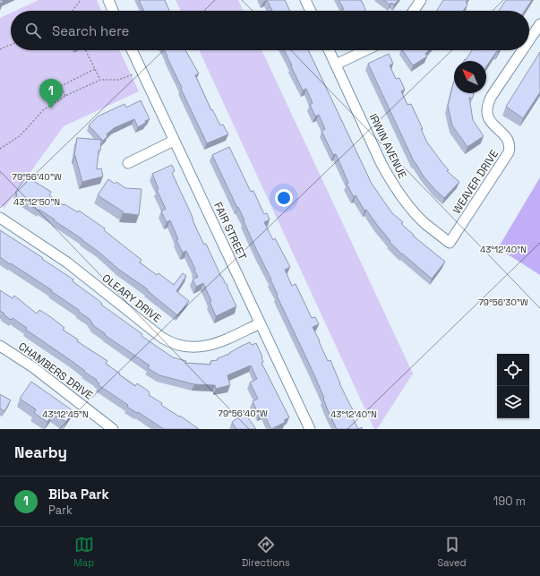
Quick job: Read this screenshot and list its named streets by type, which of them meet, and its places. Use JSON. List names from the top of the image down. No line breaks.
{"streets":{"street":["IRWIN AVENUE","WEAVER DRIVE","FAIR STREET","OLEARY DRIVE","CHAMBERS DRIVE"]},"crossings":[["IRWIN AVENUE","WEAVER DRIVE"],["FAIR STREET","OLEARY DRIVE"]],"north":"top left","page":{"search":"Search here","pins":"1","heading":"Nearby","list":[{"mark":"1","name":"Biba Park","note":"Park","value":"190 m"}],"nav":["Map","Directions","Saved"]},"coordinates":["79°56'40\"W","43°12'50\"N","43°12'40\"N","79°56'30\"W","43°12'45\"N"]}
